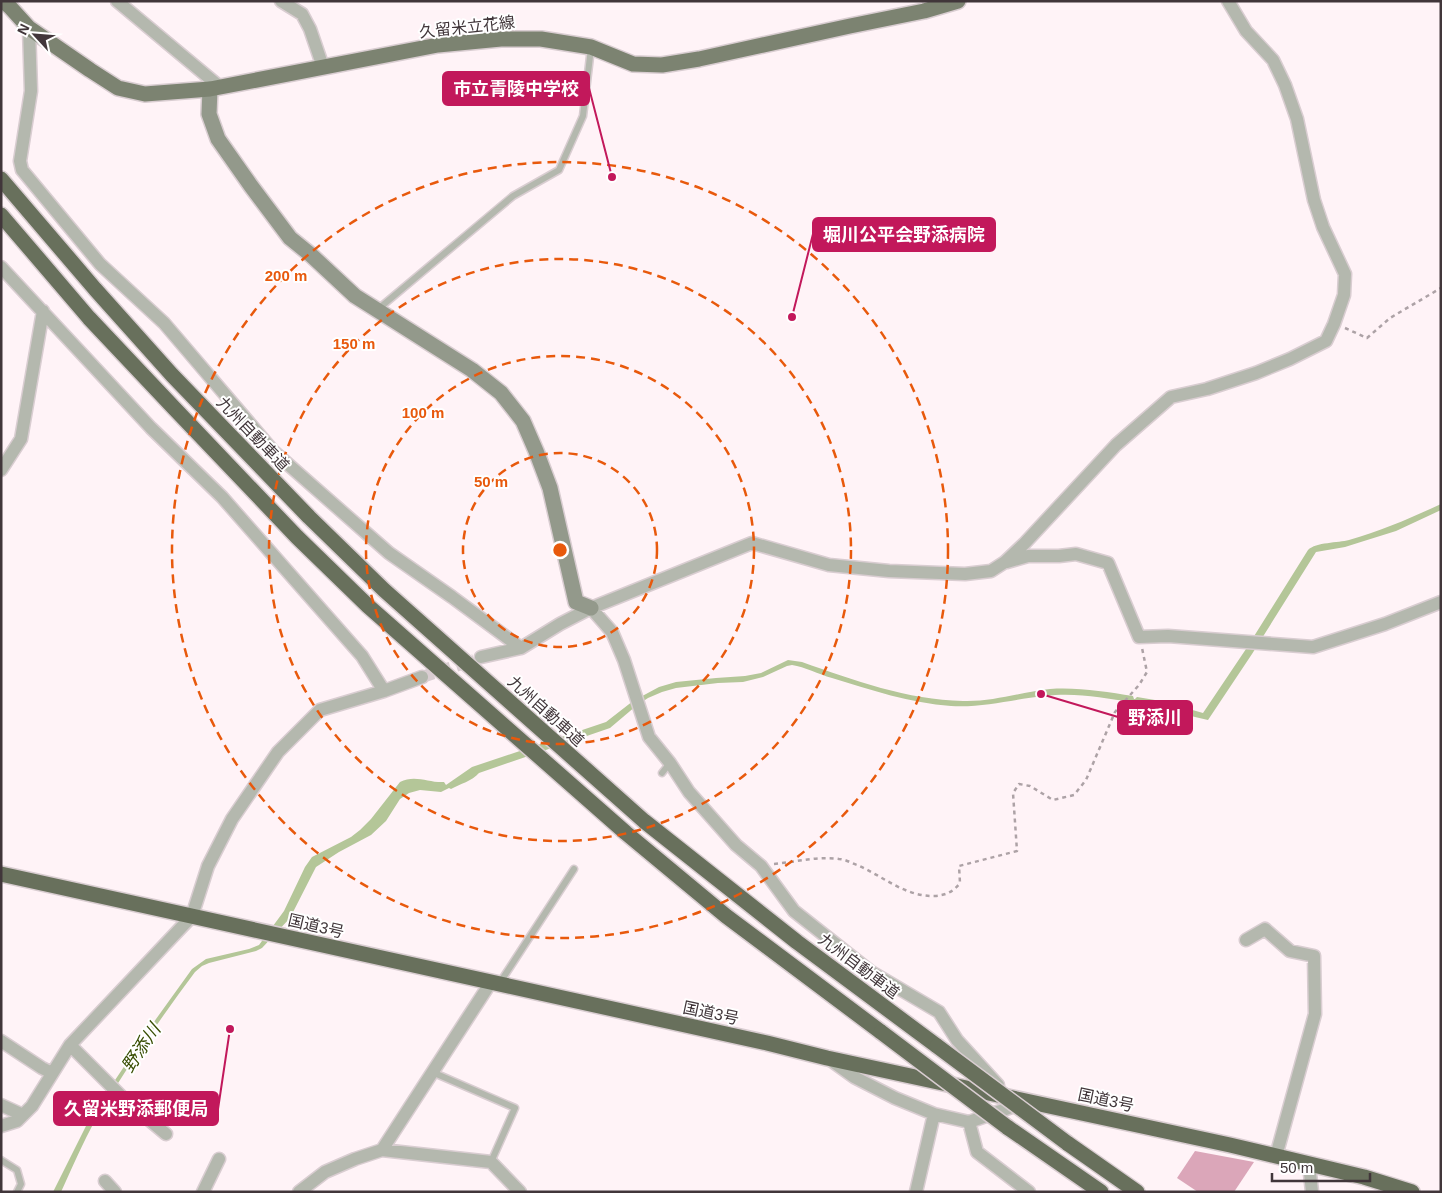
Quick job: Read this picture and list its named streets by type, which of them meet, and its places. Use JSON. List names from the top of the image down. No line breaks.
{"streets":{"highway":["九州自動車道","国道3号"],"main road":["久留米立花線"]},"water":["野添川"],"places":["市立青陵中学校","堀川公平会野添病院","野添川","久留米野添郵便局"],"scale_bar":"50 m","north":"top left","rings":["200 m","150 m","100 m","50 m"]}
